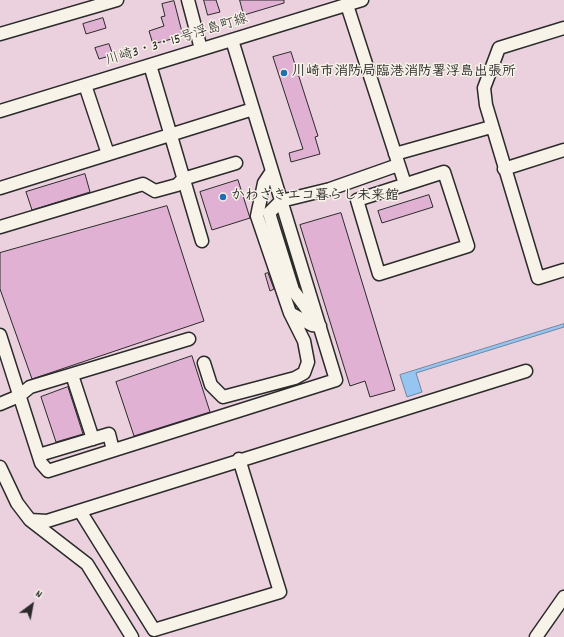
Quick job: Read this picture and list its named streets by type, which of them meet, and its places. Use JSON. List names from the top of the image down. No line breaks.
{"streets":{"street":["川崎3・3・15号浮島町線"]},"places":["川崎市消防局臨港消防署浮島出張所","かわさきエコ暮らし未来館"],"north":"top right"}
